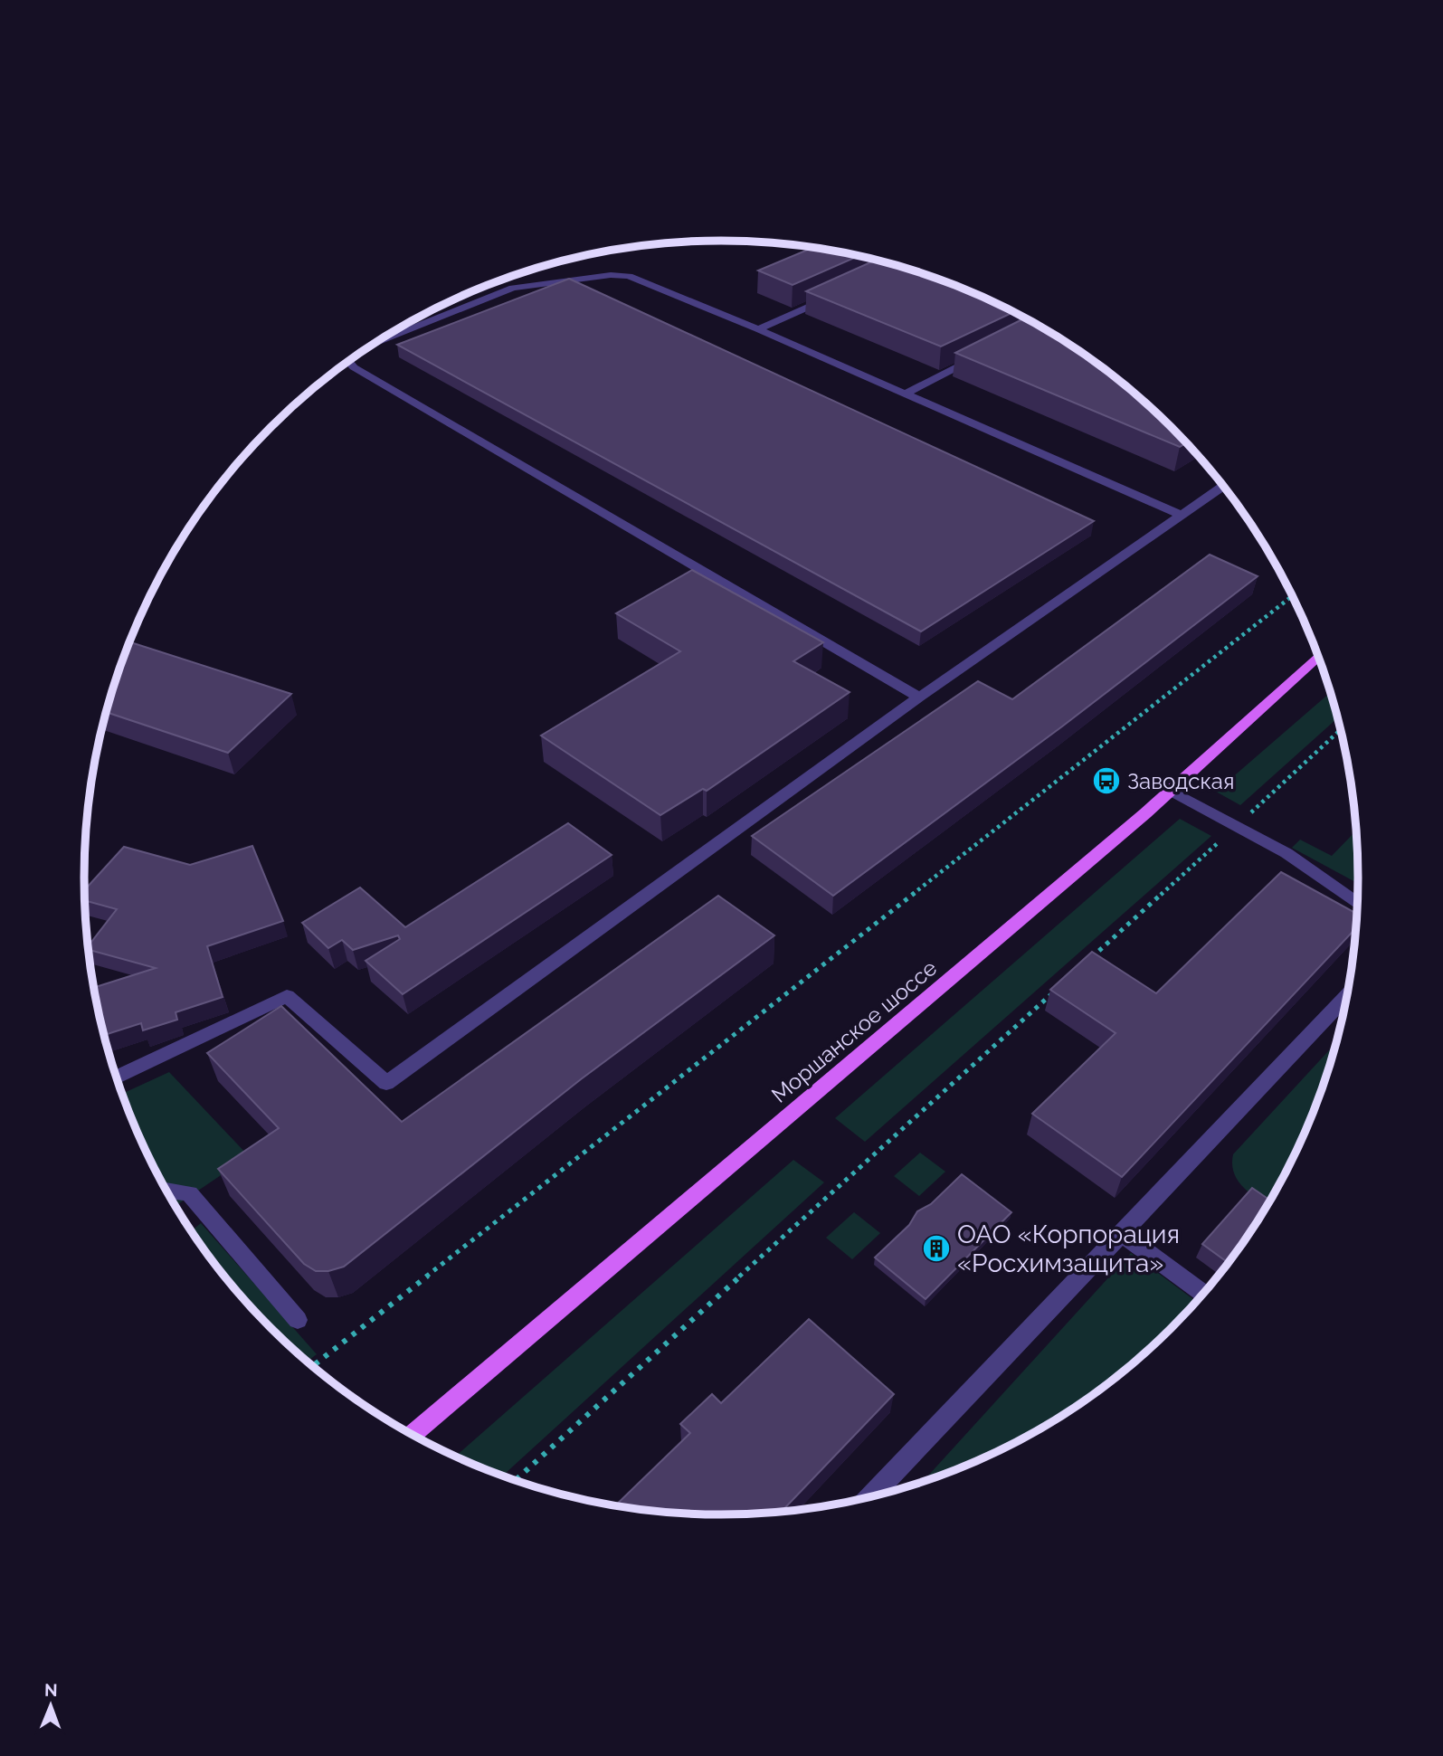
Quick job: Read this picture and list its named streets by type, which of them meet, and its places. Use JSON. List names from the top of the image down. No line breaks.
{"streets":{"main road":["Моршанское шоссе"]},"places":{"bus stop":["Заводская"],"building":["ОАО «Корпорация «Росхимзащита»"]},"north":"top"}
